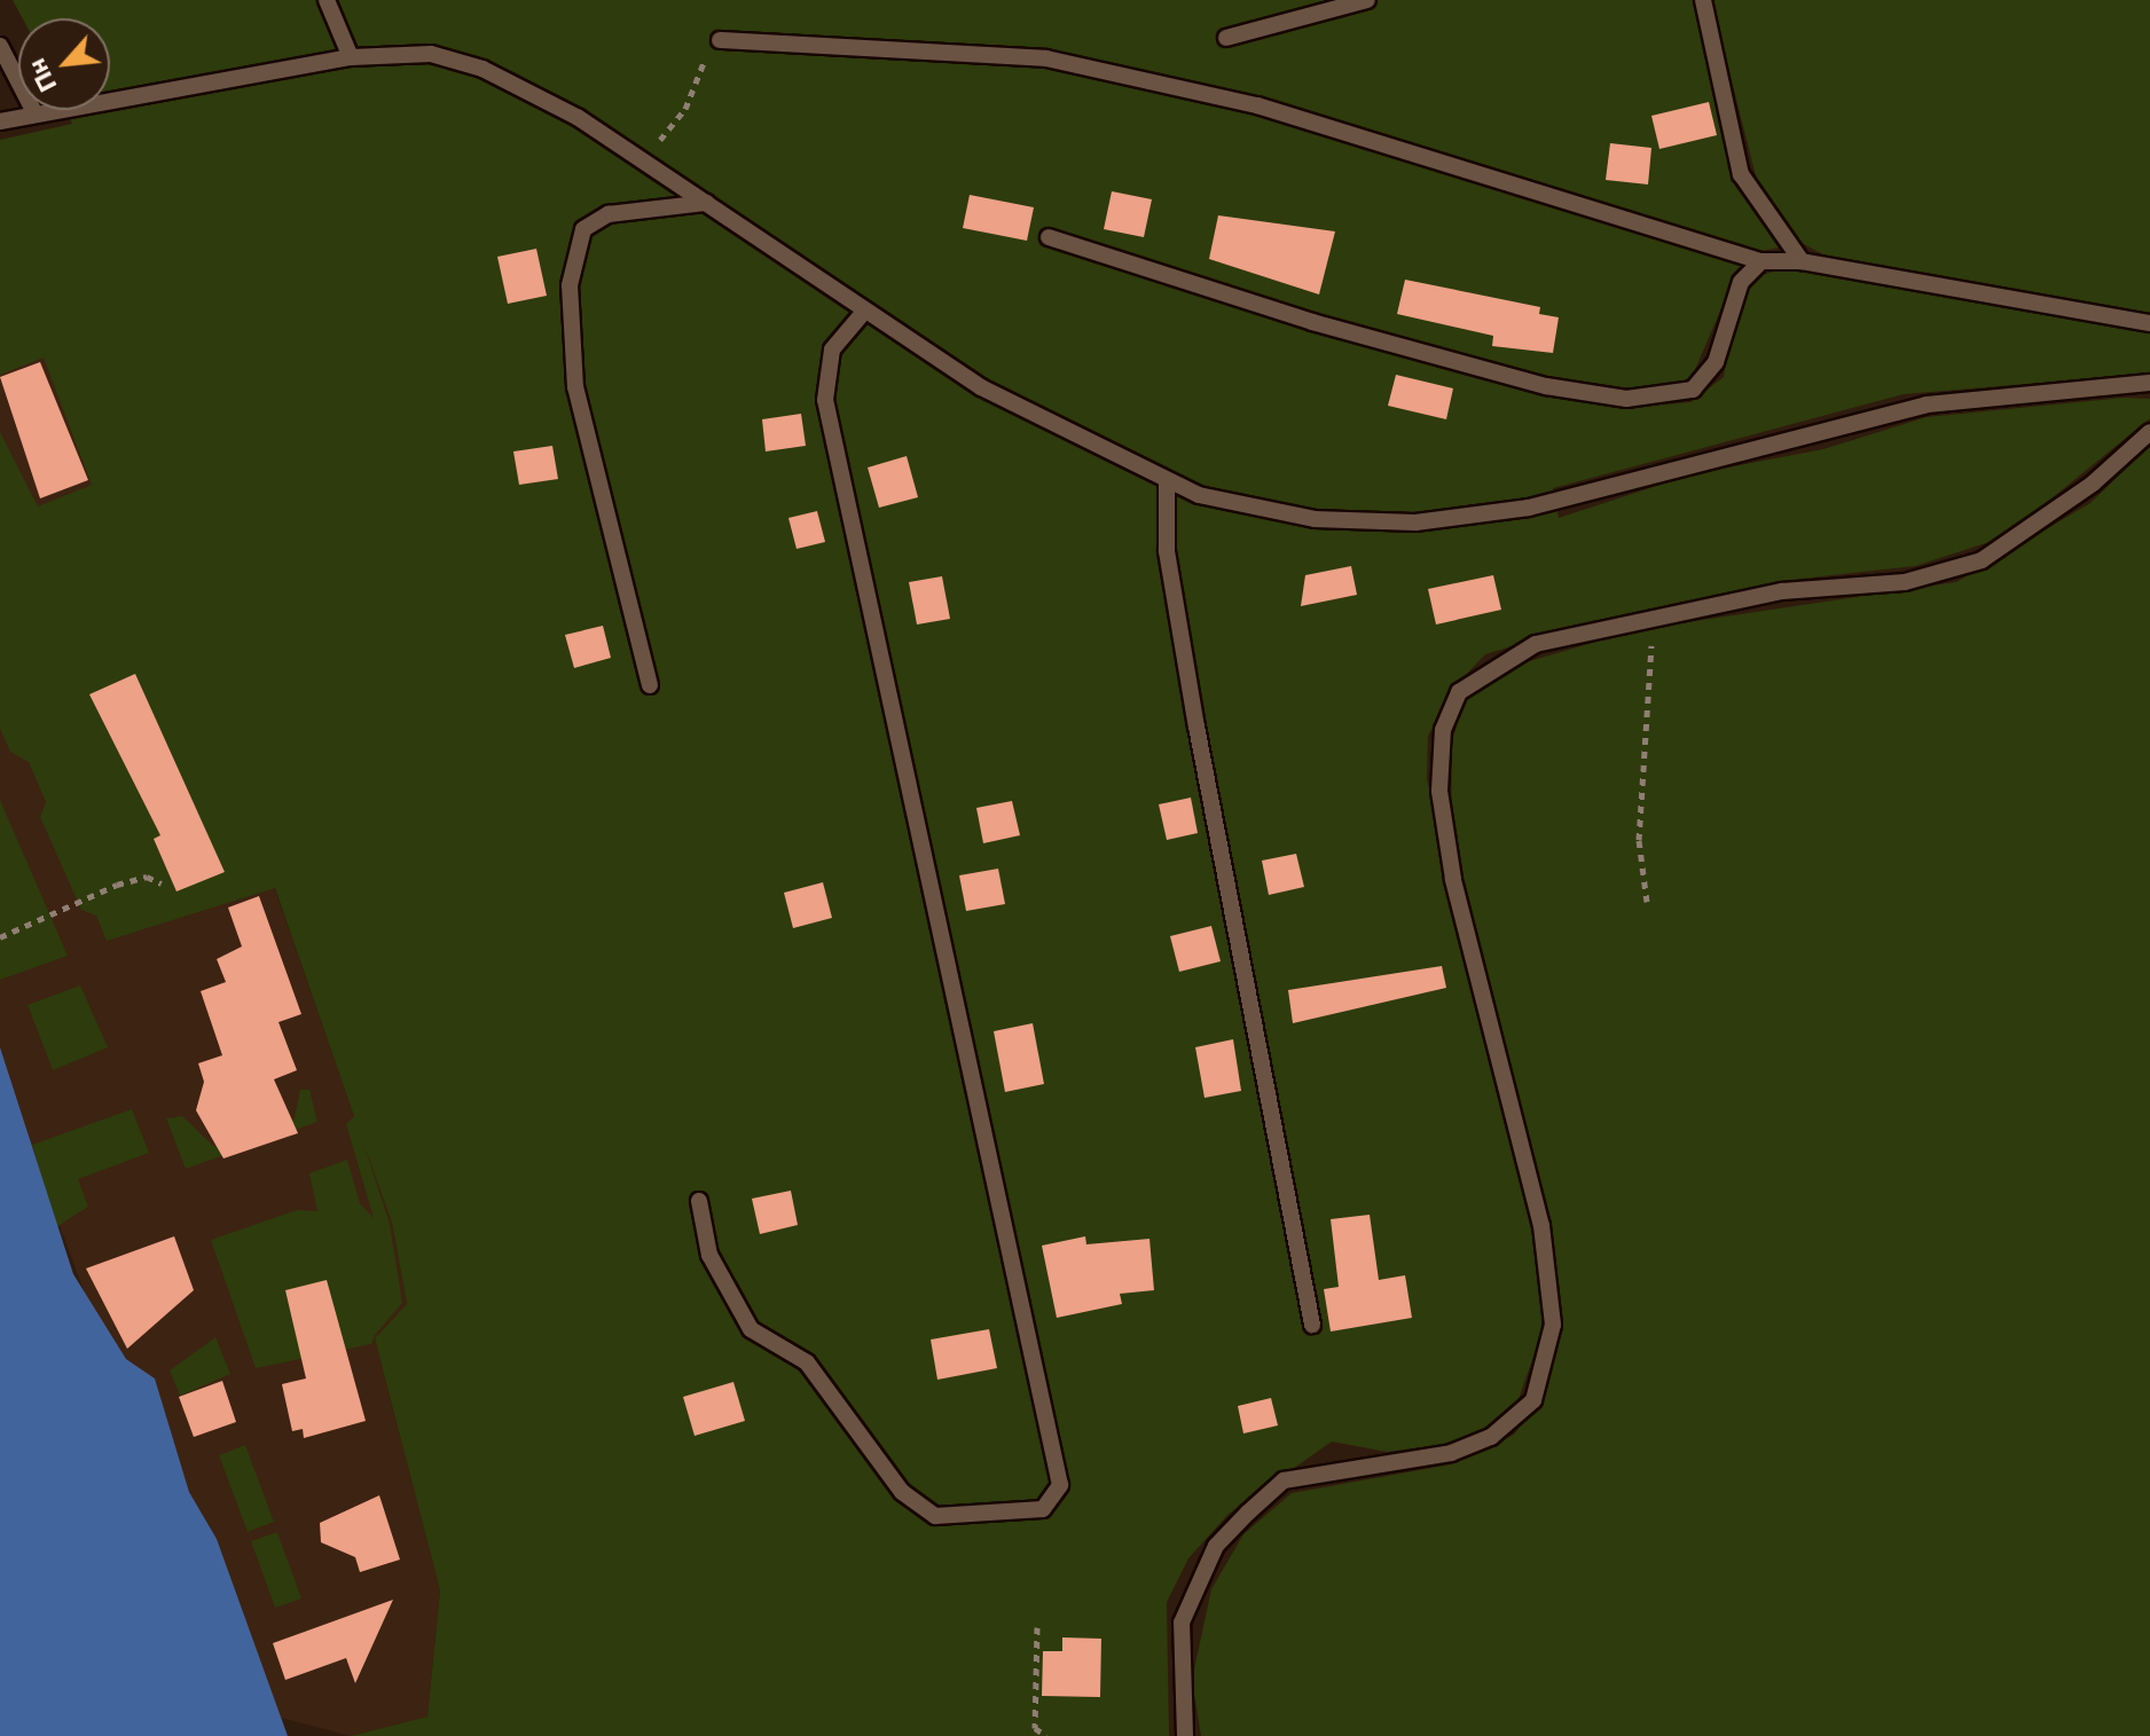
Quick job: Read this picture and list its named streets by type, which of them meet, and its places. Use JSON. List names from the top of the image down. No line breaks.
{"north":"bottom left"}
